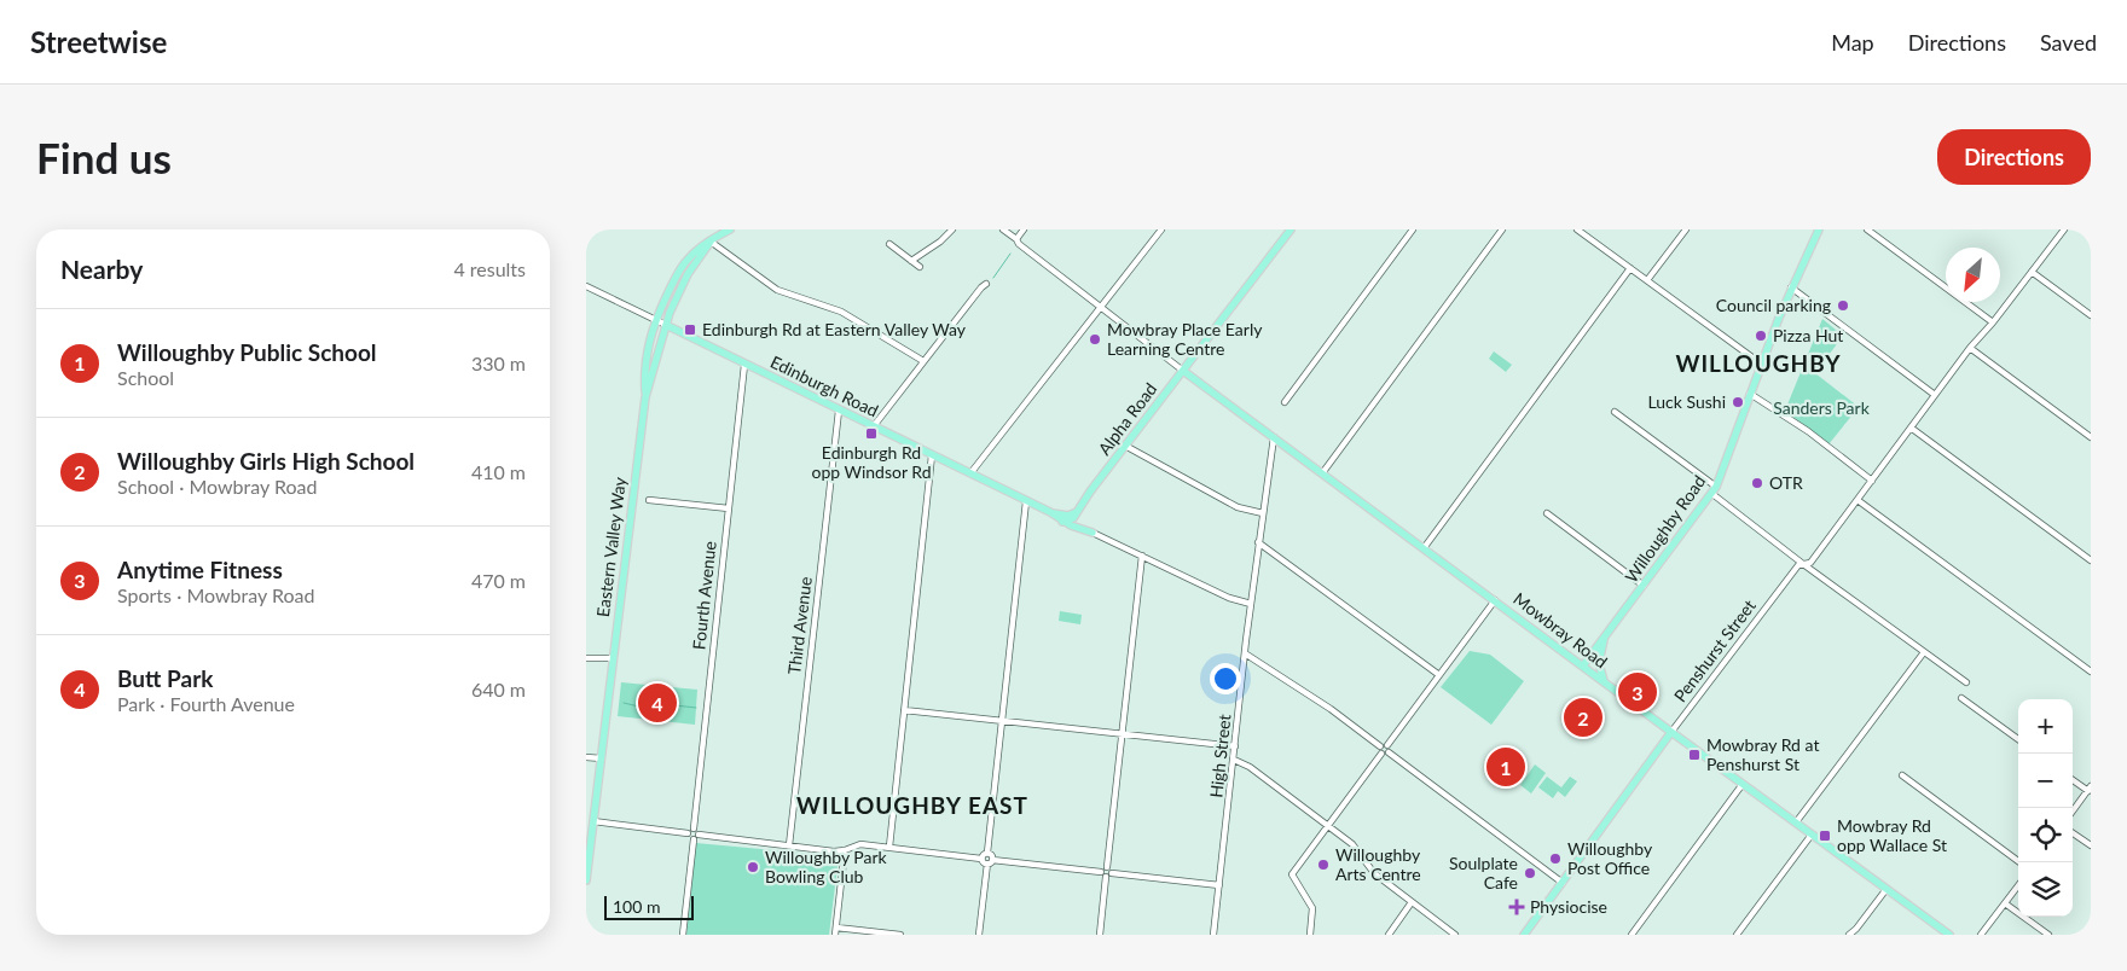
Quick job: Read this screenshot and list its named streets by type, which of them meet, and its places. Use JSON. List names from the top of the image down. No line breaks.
{"streets":{"main road":["Edinburgh Road","Alpha Road","Willoughby Road","Eastern Valley Way","Mowbray Road","Penshurst Street"],"street":["Fourth Avenue","Third Avenue","High Street"]},"crossings":[["Edinburgh Road","Alpha Road"],["Edinburgh Road","Eastern Valley Way"],["Edinburgh Road","Fourth Avenue"],["Edinburgh Road","Third Avenue"],["Alpha Road","Mowbray Road"],["Willoughby Road","Mowbray Road"],["Mowbray Road","Penshurst Street"],["Mowbray Road","High Street"]],"districts":["WILLOUGHBY","WILLOUGHBY EAST"],"parks":["Sanders Park"],"places":{"other":["Council parking","Pizza Hut","Mowbray Place Early Learning Centre","Luck Sushi","OTR","Willoughby Post Office","Willoughby Arts Centre","Willoughby Park Bowling Club","Soulplate Cafe"],"transit":["Edinburgh Rd at Eastern Valley Way","Edinburgh Rd opp Windsor Rd","Mowbray Rd at Penshurst St","Mowbray Rd opp Wallace St"],"health":["Physiocise"]},"scale_bar":"100 m","north":"bottom left","page":{"header":"Streetwise","nav":["Map","Directions","Saved"],"buttons":"Directions","title":"Find us","heading":["Nearby","4 results"],"list":[{"mark":"1","name":"Willoughby Public School","note":"School","value":"330 m"},{"mark":"2","name":"Willoughby Girls High School","note":"School · Mowbray Road","value":"410 m"},{"mark":"3","name":"Anytime Fitness","note":"Sports · Mowbray Road","value":"470 m"},{"mark":"4","name":"Butt Park","note":"Park · Fourth Avenue","value":"640 m"}],"pins":["3","4","2","1"],"map_buttons":["+","−"],"scale":"100 m"}}
